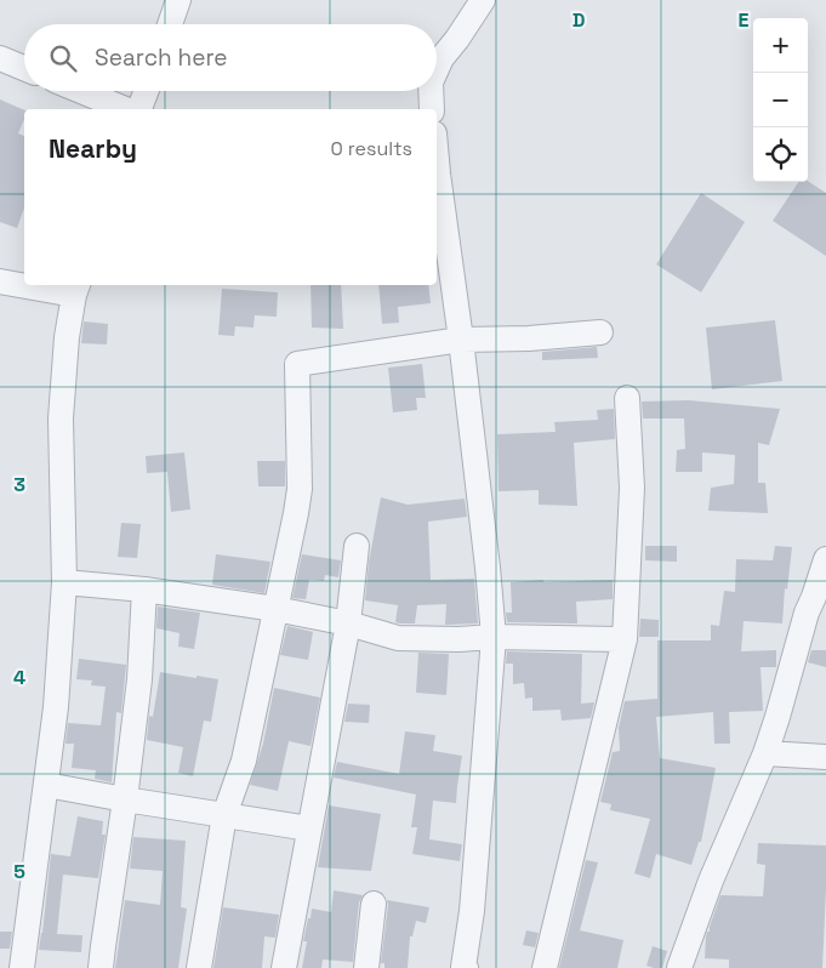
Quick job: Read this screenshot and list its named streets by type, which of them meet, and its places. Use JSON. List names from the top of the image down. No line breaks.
{"page":{"map_buttons":["+","−"],"search":"Search here","heading":["Nearby","0 results"]},"grid":{"columns":["D","E"],"rows":["3","4","5"]}}
